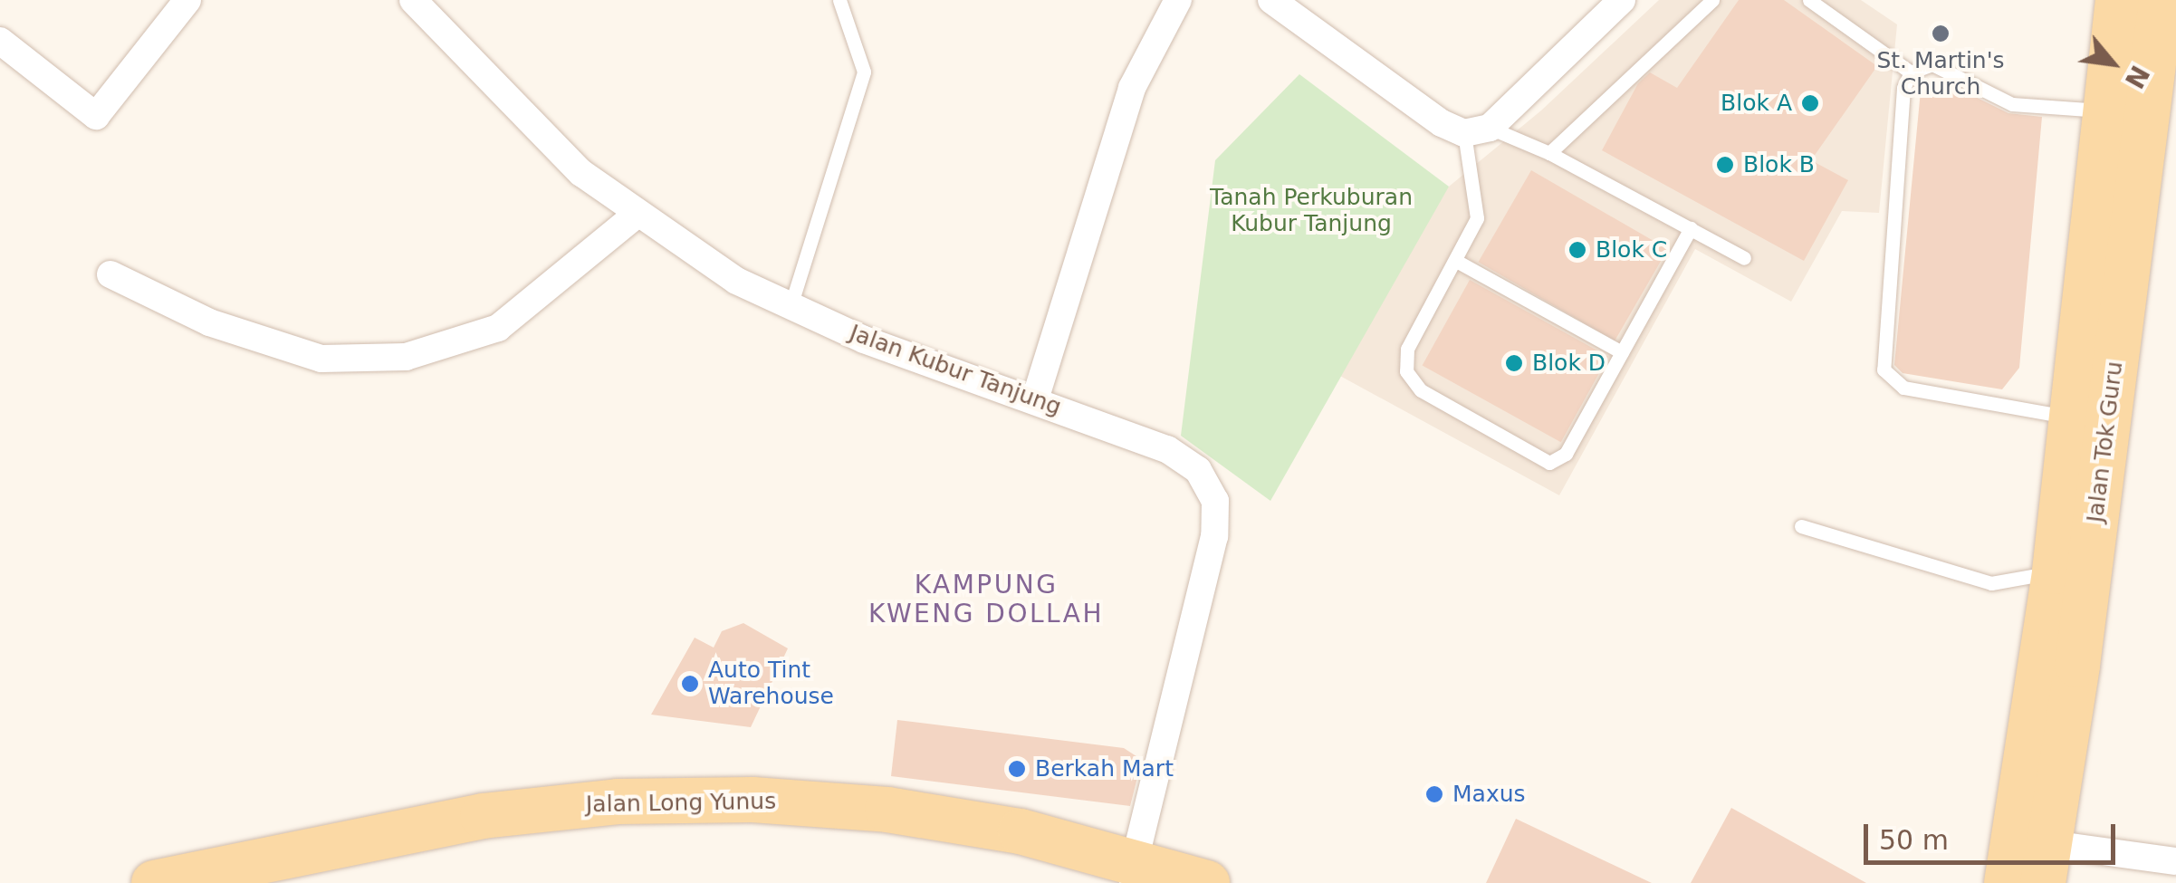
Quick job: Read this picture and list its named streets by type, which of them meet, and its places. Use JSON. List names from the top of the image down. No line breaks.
{"streets":{"main road":["Jalan Tok Guru","Jalan Long Yunus"],"street":["Jalan Kubur Tanjung"]},"crossings":[["Jalan Kubur Tanjung","Jalan Long Yunus"]],"districts":["KAMPUNG KWENG DOLLAH"],"parks":["Tanah Perkuburan Kubur Tanjung"],"places":["St. Martin's Church","Blok A","Blok B","Blok C","Blok D","Auto Tint Warehouse","Berkah Mart","Maxus"],"scale_bar":"50 m","north":"bottom right"}
